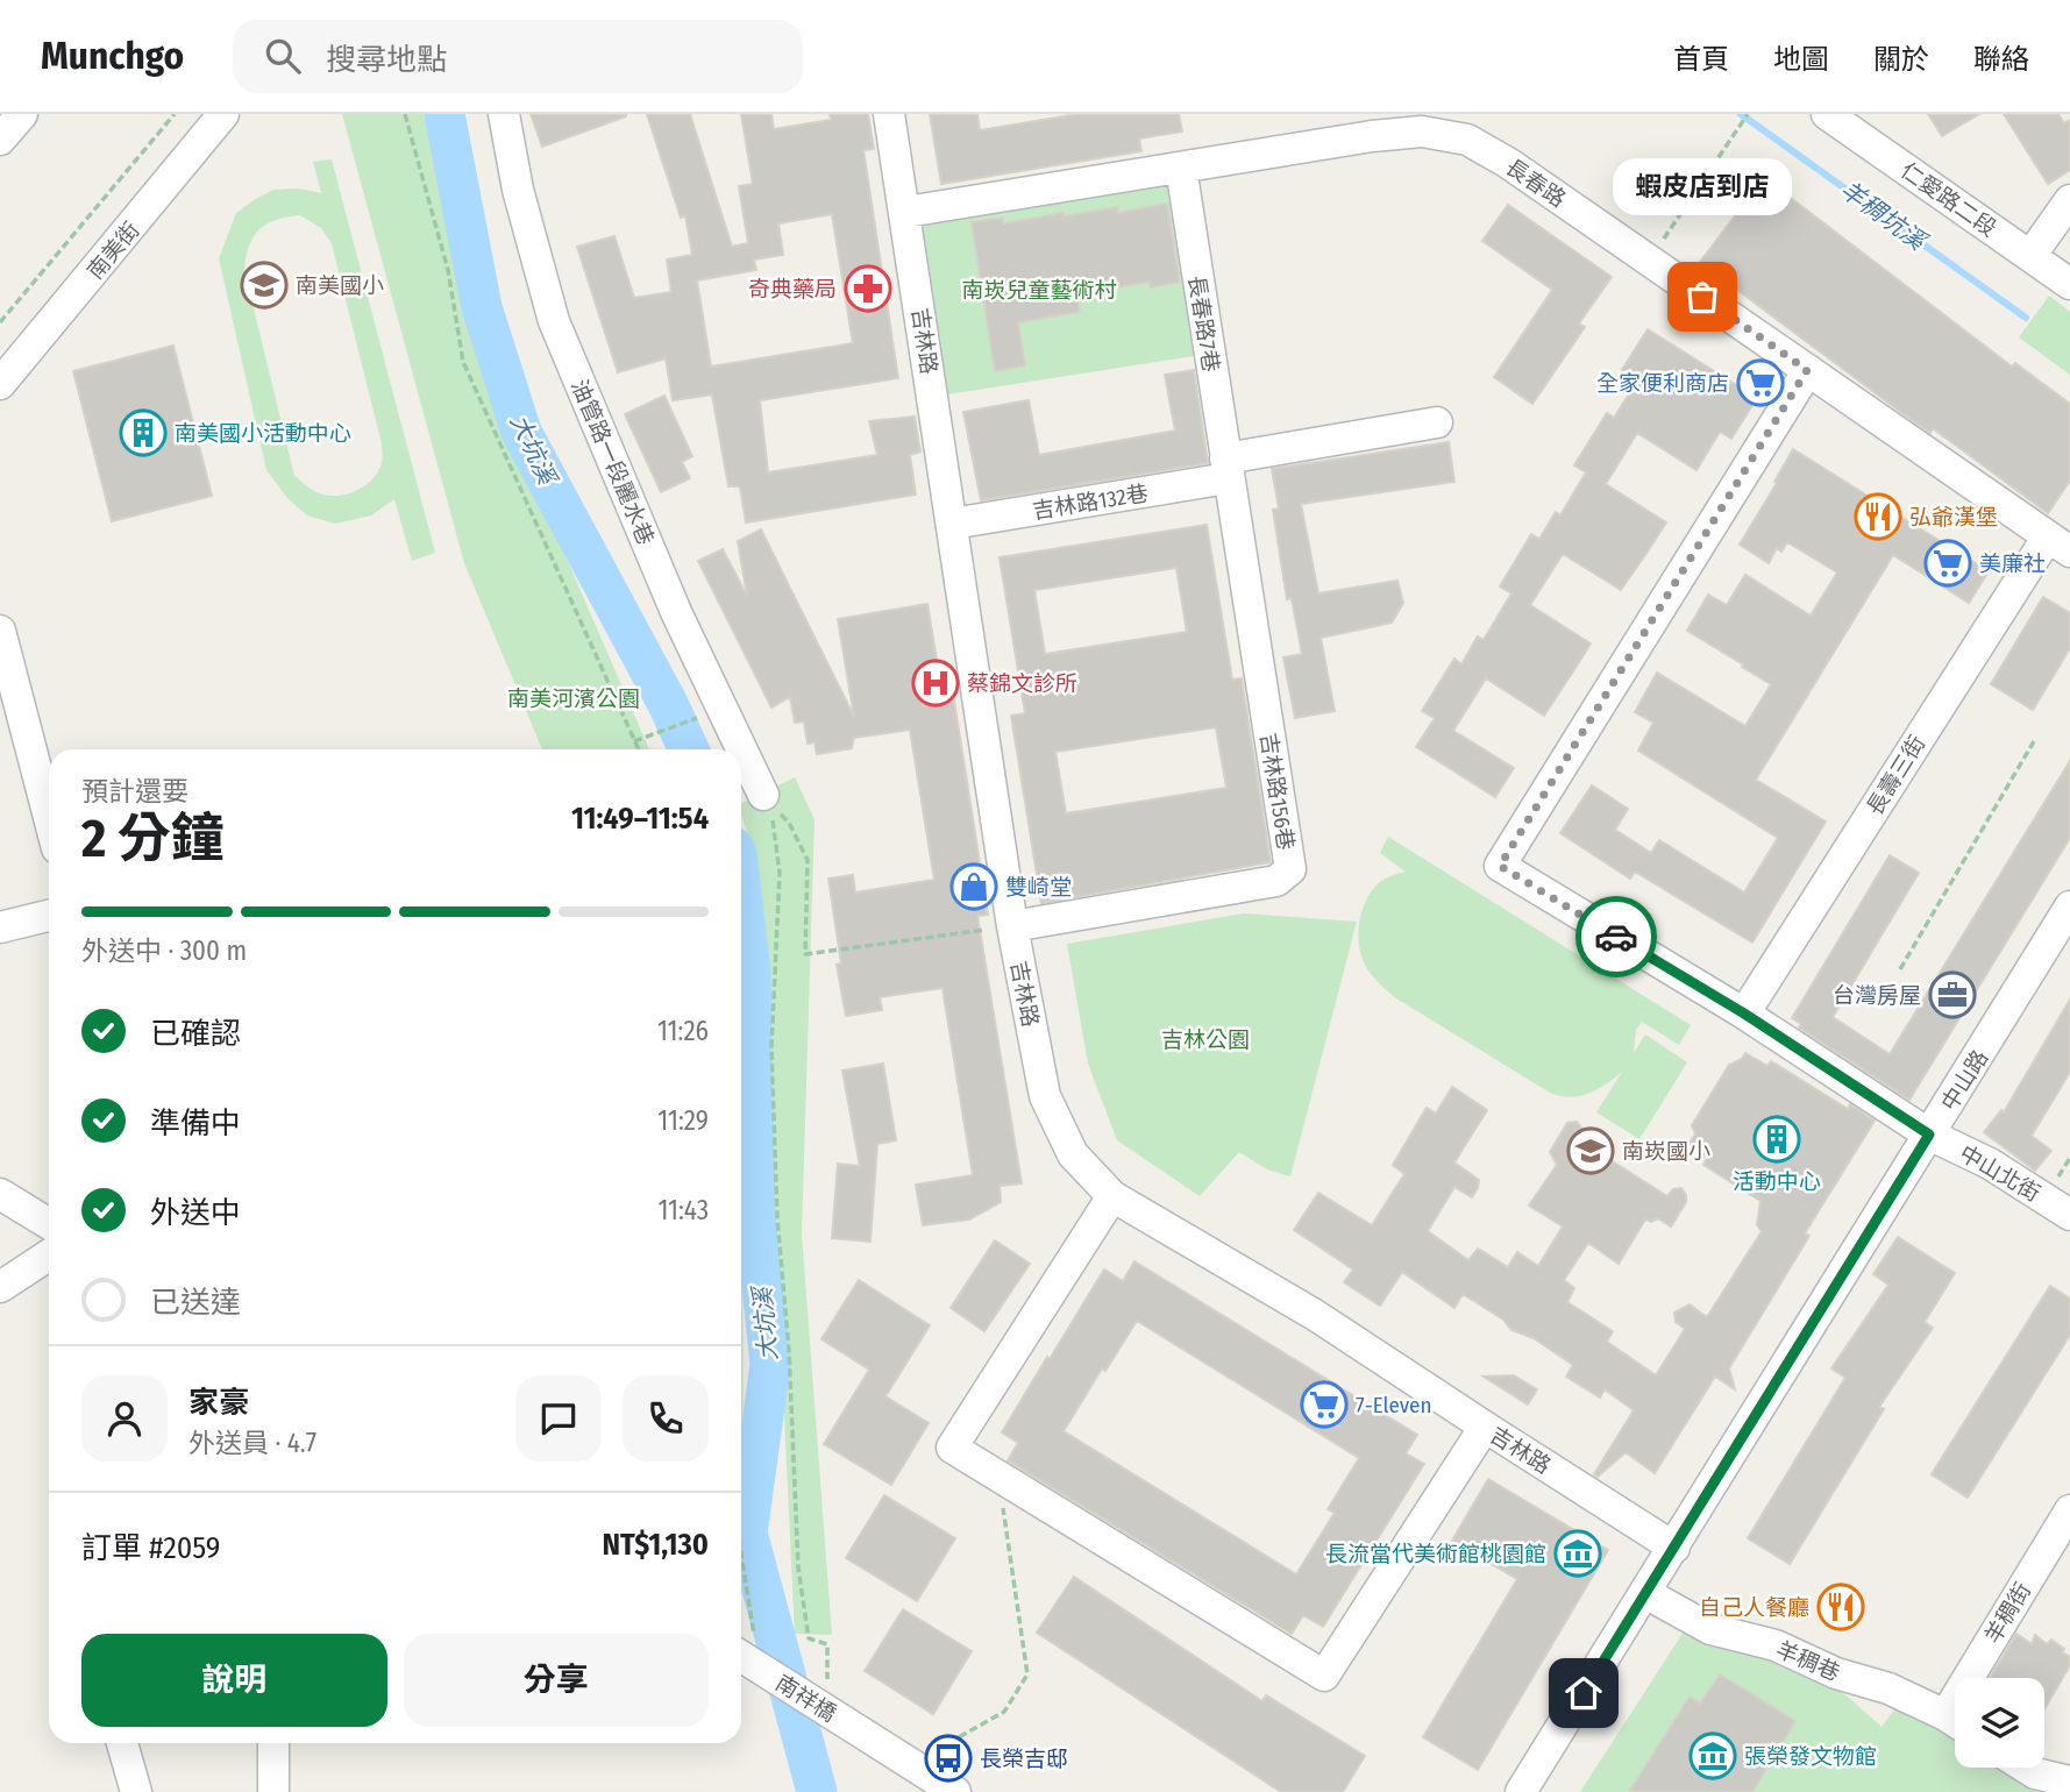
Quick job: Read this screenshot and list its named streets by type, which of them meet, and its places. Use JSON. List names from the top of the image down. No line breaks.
{"streets":{"street":["長春路","仁愛路二段","南美街","長春路7巷","吉林路","油管路一段麗水巷","吉林路132巷","長壽三街","吉林路156巷","中山路","中山北街","羊稠街","羊稠巷","南祥橋"]},"crossings":[["長春路","長春路7巷"],["長春路","吉林路"],["長春路","長壽三街"],["長春路","中山北街"],["長春路7巷","吉林路132巷"],["長春路7巷","吉林路156巷"],["吉林路","吉林路132巷"],["吉林路","吉林路156巷"],["吉林路","中山路"],["吉林路132巷","吉林路156巷"],["長壽三街","中山北街"],["中山路","中山北街"],["中山路","羊稠巷"]],"water":["羊稠坑溪","大坑溪"],"parks":["南崁兒童藝術村","南美河濱公園","吉林公園"],"places":{"school or university":["南美國小","南崁國小"],"pharmacy":["奇典藥局"],"other":["蝦皮店到店"],"supermarket":["全家便利商店","美廉社","7-Eleven"],"building":["南美國小活動中心","活動中心"],"restaurant":["弘爺漢堡","自己人餐廳"],"hospital":["蔡錦文診所"],"shop":["雙崎堂"],"office":["台灣房屋"],"museum":["長流當代美術館桃園館","張榮發文物館"],"bus stop":["長榮吉邸"]},"page":{"header":"Munchgo","search":"搜尋地點","nav":["首頁","地圖","關於","聯絡"],"bubble":"蝦皮店到店","heading":["2 分鐘","預計還要","11:49–11:54"],"panel":["家豪","外送員 · 4.7","訂單 #2059","NT$1,130"],"bar":"外送中 · 300 m","list":[["已確認","11:26"],["準備中","11:29"],["外送中","11:43"],"已送達"],"buttons":["說明","分享"]}}
